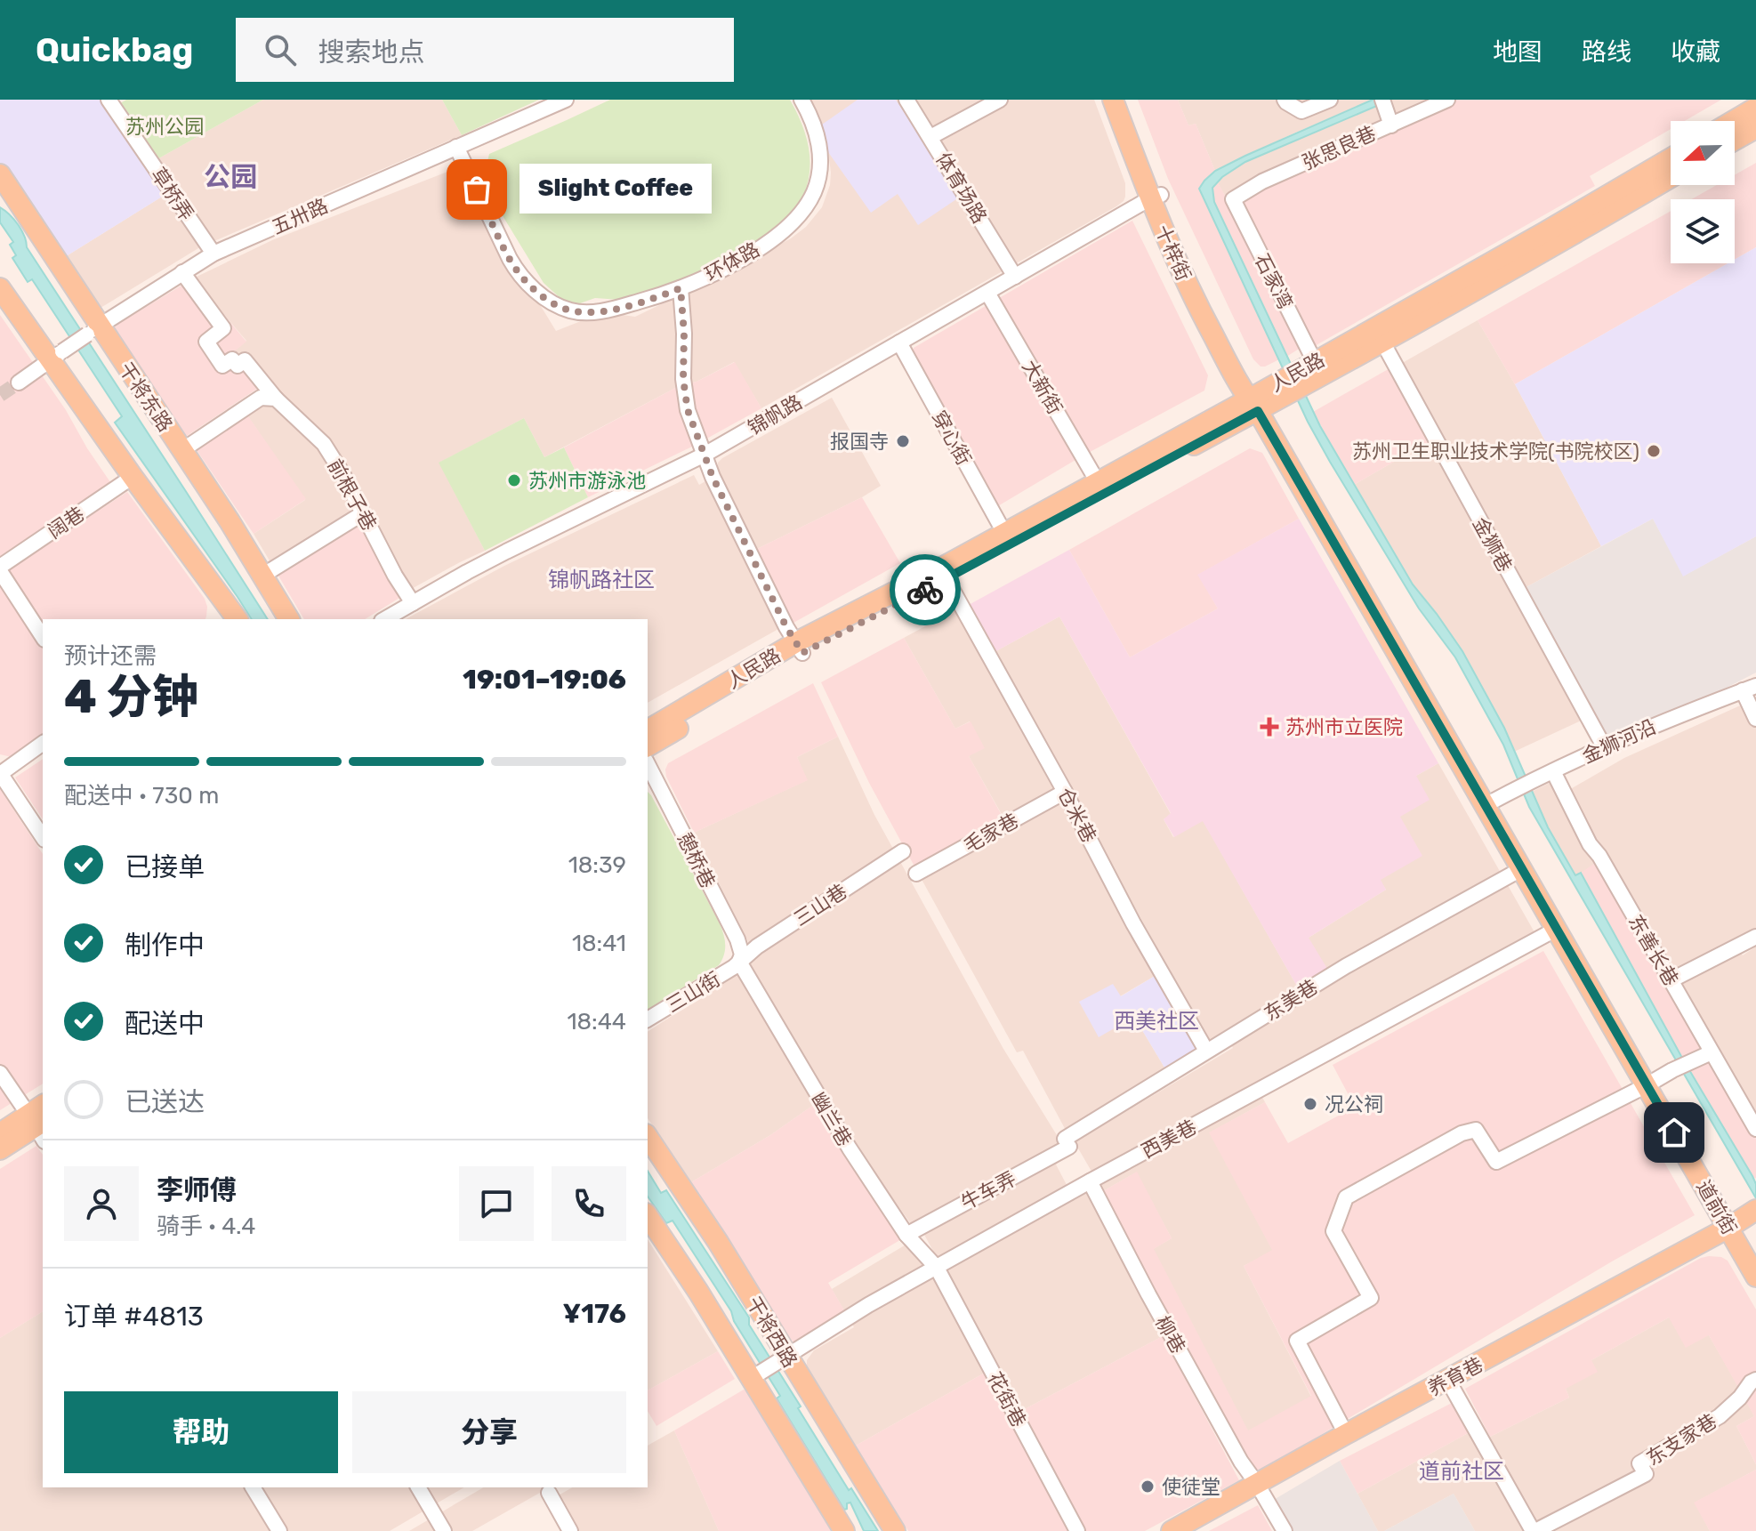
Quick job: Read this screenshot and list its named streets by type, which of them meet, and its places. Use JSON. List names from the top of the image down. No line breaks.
{"streets":{"main road":["十梓街","人民路","干将东路","道前街","干将西路","养育巷"],"street":["张思良巷","体育场路","草桥弄","五卅路","环体路","石家湾","大新街","锦帆路","穿心街","前根子巷","阔巷","金狮巷","金狮河沿","仓米巷","毛家巷","憩桥巷","三山巷","东善长巷","三山街","东美巷","幽兰巷","西美巷","牛车弄","柳巷","花街巷","东支家巷"]},"crossings":[["张思良巷","石家湾"],["体育场路","锦帆路"],["草桥弄","五卅路"],["五卅路","环体路"],["五卅路","干将东路"],["五卅路","前根子巷"],["十梓街","人民路"],["十梓街","锦帆路"],["十梓街","道前街"],["石家湾","人民路"],["人民路","大新街"],["人民路","穿心街"],["人民路","金狮巷"],["人民路","仓米巷"],["人民路","道前街"],["大新街","锦帆路"],["锦帆路","穿心街"],["锦帆路","前根子巷"],["金狮巷","金狮河沿"],["金狮河沿","东善长巷"],["金狮河沿","道前街"],["仓米巷","毛家巷"],["仓米巷","东美巷"],["憩桥巷","三山巷"],["憩桥巷","三山街"],["憩桥巷","幽兰巷"],["三山巷","三山街"],["三山巷","幽兰巷"],["三山街","幽兰巷"],["东美巷","牛车弄"],["东美巷","道前街"],["幽兰巷","西美巷"],["幽兰巷","牛车弄"],["幽兰巷","花街巷"],["西美巷","道前街"],["西美巷","干将西路"],["西美巷","柳巷"],["西美巷","花街巷"],["道前街","养育巷"],["柳巷","养育巷"]],"districts":["公园","锦帆路社区","西美社区","道前社区"],"parks":["苏州公园"],"places":{"other":["Slight Coffee","报国寺","苏州卫生职业技术学院(书院校区)","苏州市游泳池","况公祠","使徒堂"],"health":["苏州市立医院"]},"north":"left","page":{"header":"Quickbag","search":"搜索地点","nav":["地图","路线","收藏"],"bubble":"Slight Coffee","heading":["4 分钟","预计还需","19:01–19:06"],"panel":["李师傅","骑手 · 4.4","订单 #4813","¥176"],"bar":"配送中 · 730 m","list":[["已接单","18:39"],["制作中","18:41"],["配送中","18:44"],"已送达"],"buttons":["帮助","分享"]}}
